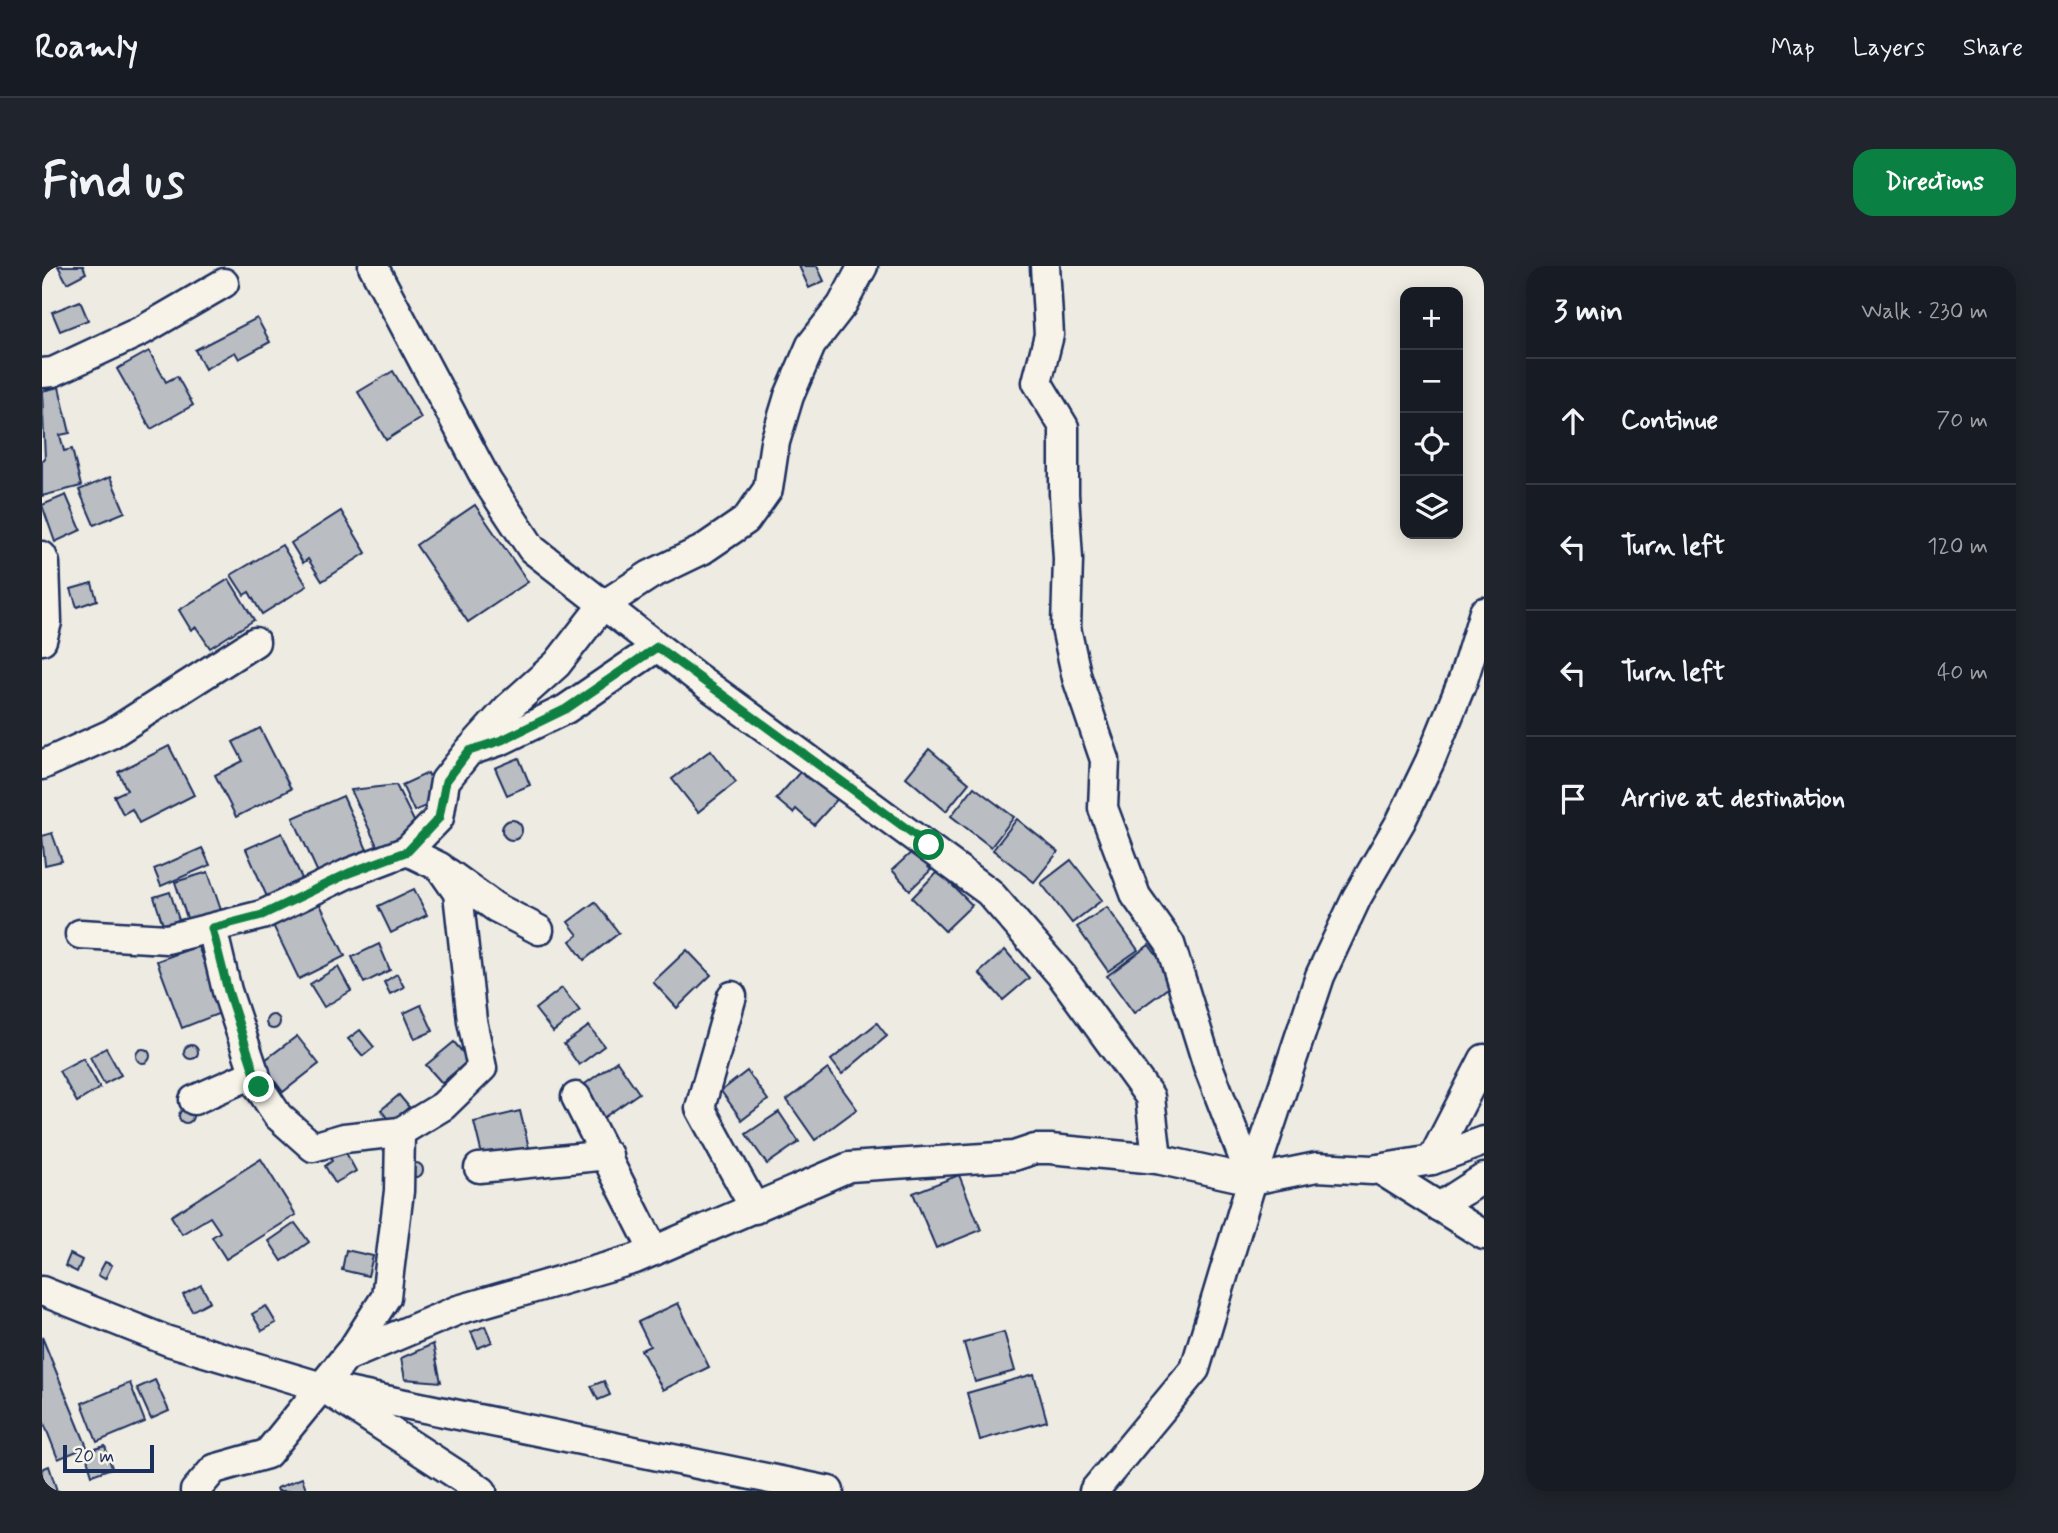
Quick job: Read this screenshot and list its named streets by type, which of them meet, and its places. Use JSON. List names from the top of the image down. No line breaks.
{"scale_bar":"20 m","page":{"header":"Roamly","nav":["Map","Layers","Share"],"buttons":"Directions","title":"Find us","heading":["3 min","Walk · 230 m"],"map_buttons":["+","−"],"list":[["Continue","70 m"],["Turn left","120 m"],["Turn left","40 m"],"Arrive at destination"],"scale":"20 m"}}
